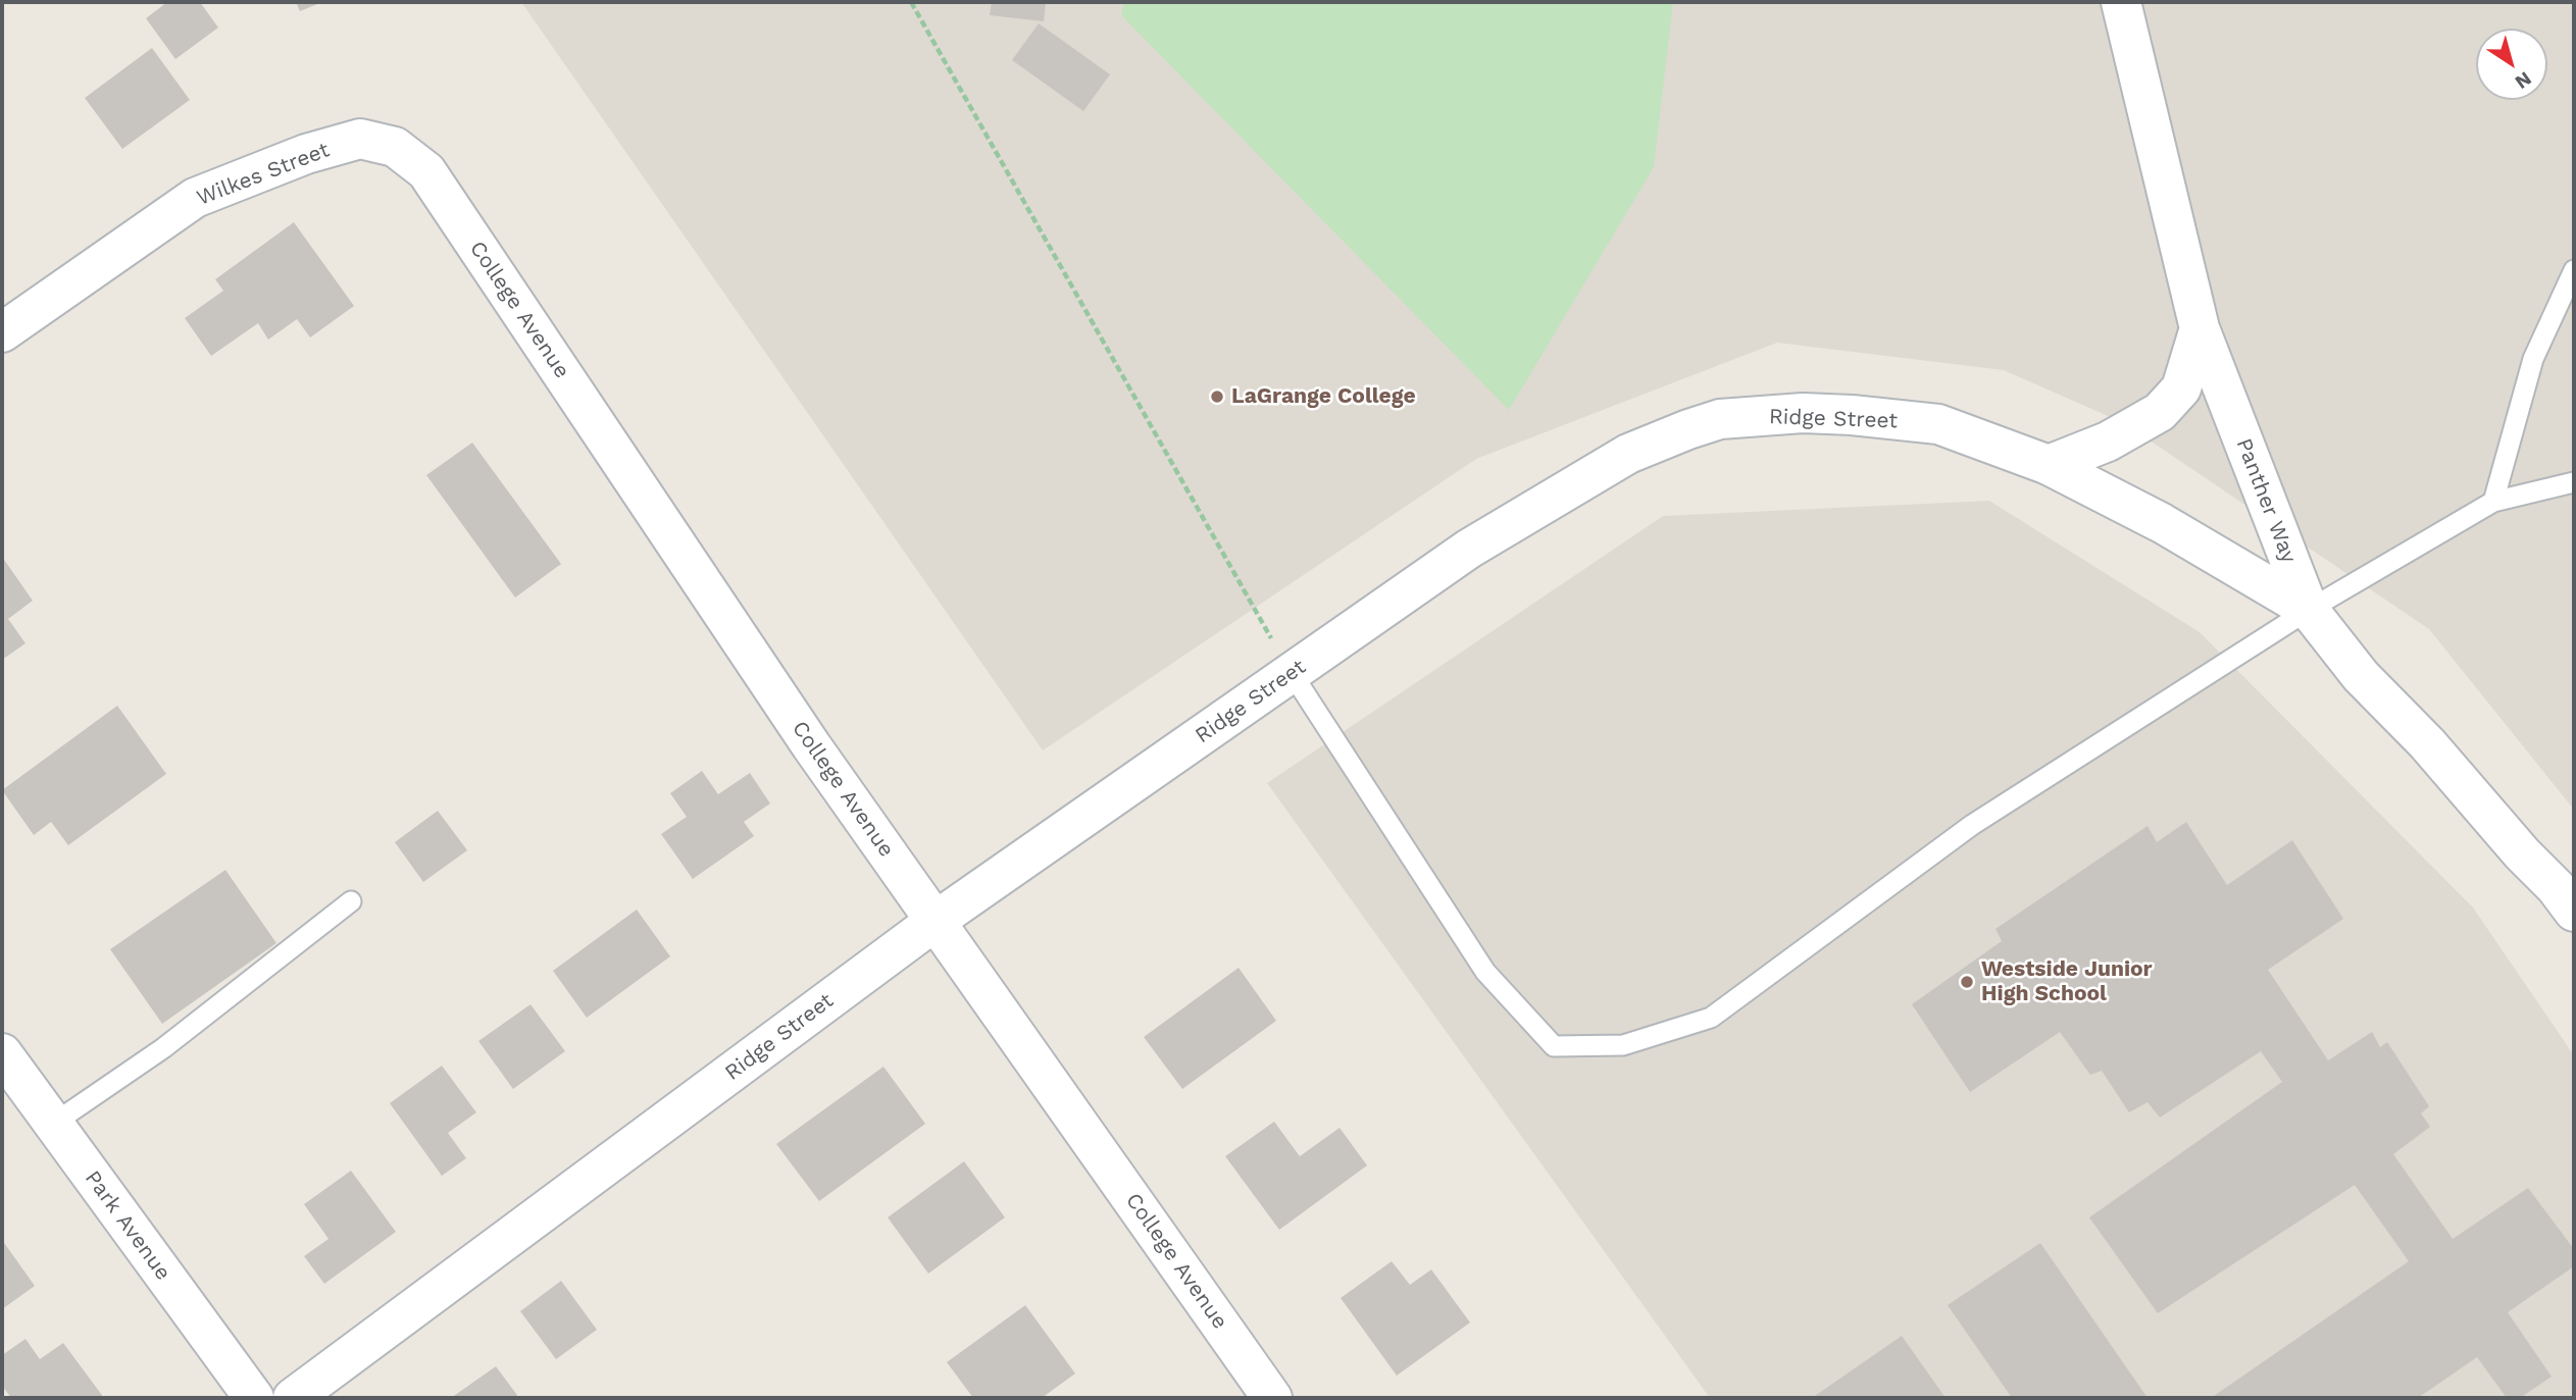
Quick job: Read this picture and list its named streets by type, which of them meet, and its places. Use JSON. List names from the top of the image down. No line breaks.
{"streets":{"street":["Wilkes Street","College Avenue","Ridge Street","Panther Way","Park Avenue"]},"crossings":[["Wilkes Street","College Avenue"],["College Avenue","Ridge Street"],["Ridge Street","Panther Way"]],"places":["LaGrange College","Westside Junior High School"],"north":"bottom right"}
